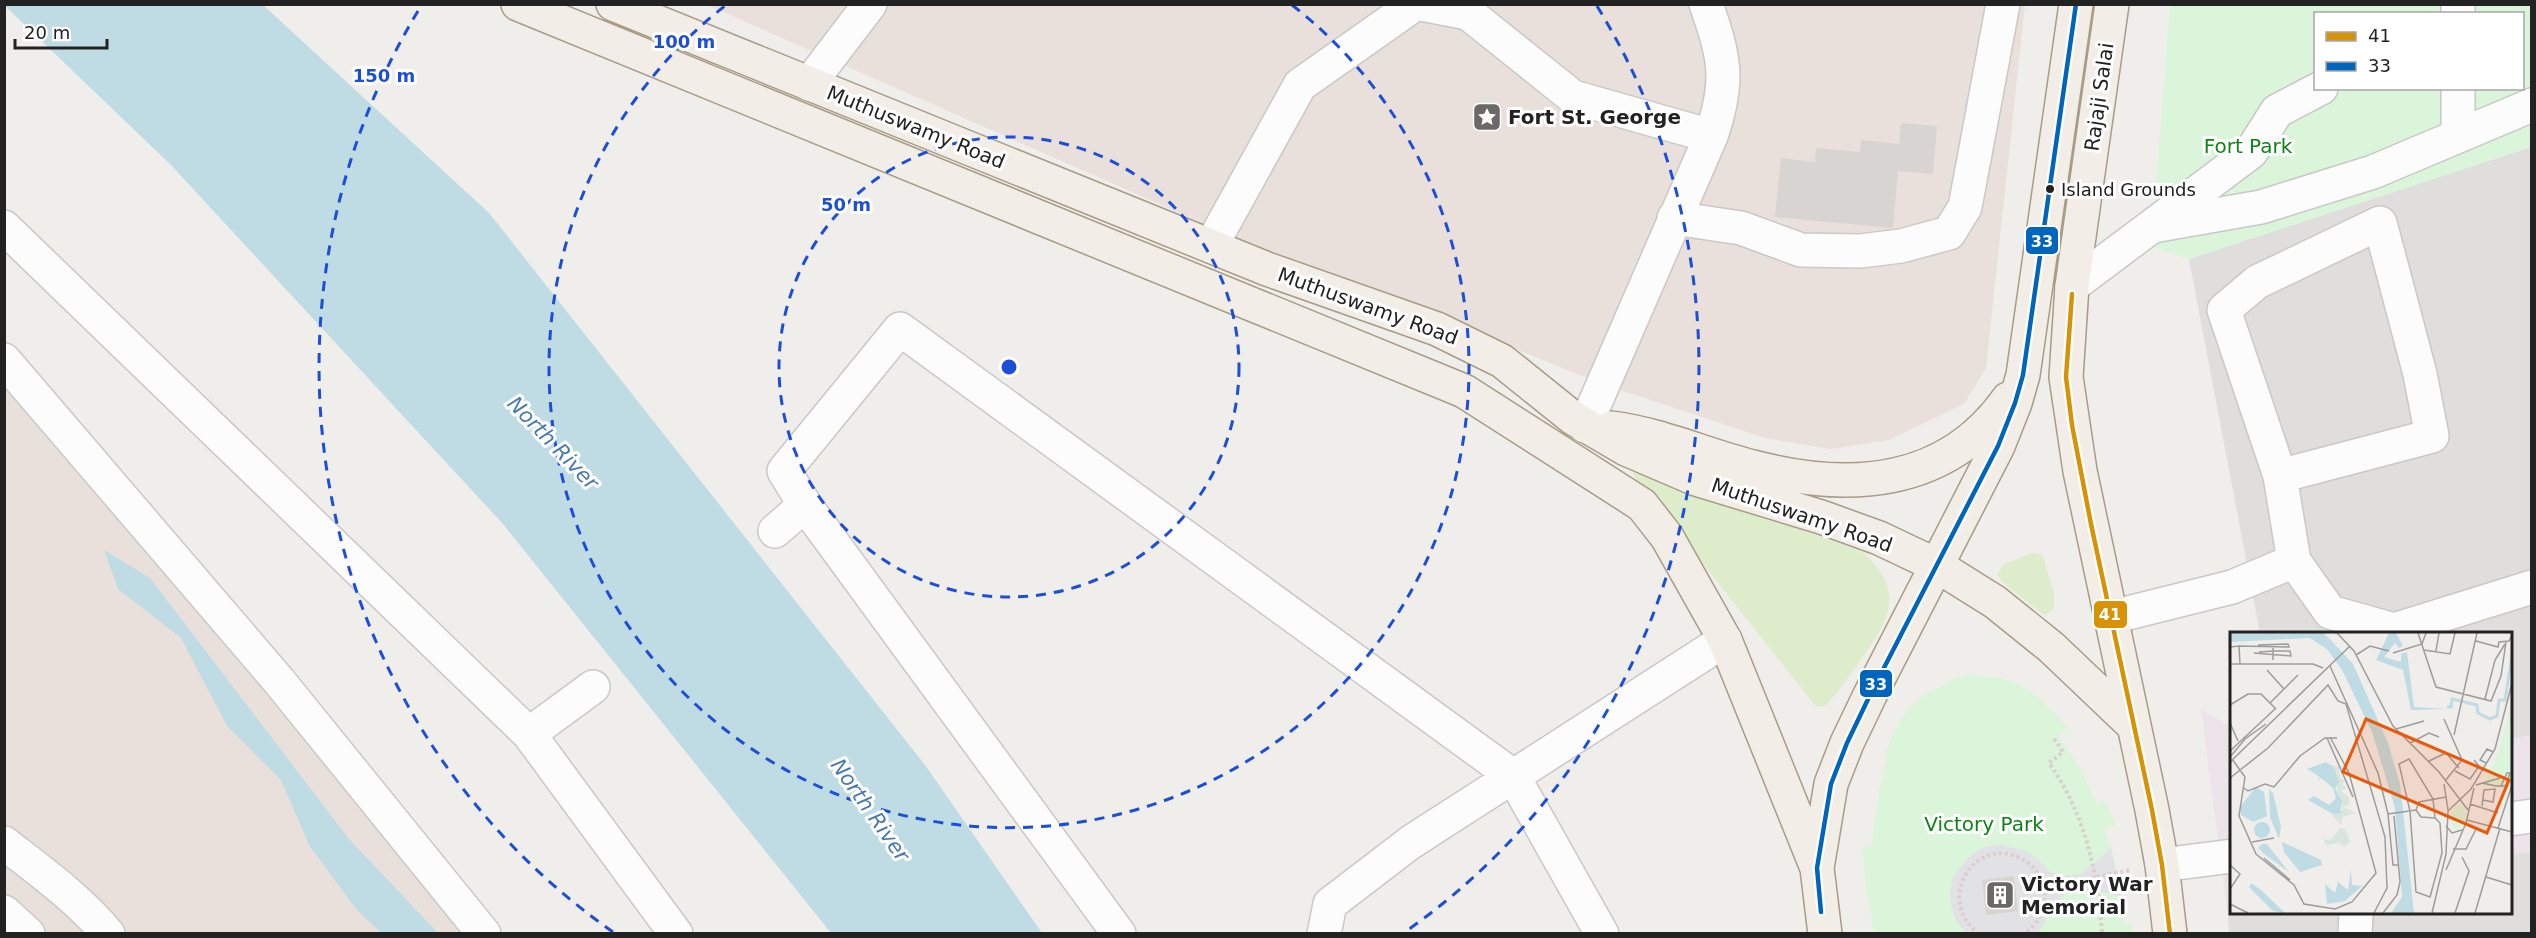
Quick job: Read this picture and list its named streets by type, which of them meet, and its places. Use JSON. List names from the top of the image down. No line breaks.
{"streets":{"main road":["Rajaji Salai","Muthuswamy Road"]},"crossings":[["Rajaji Salai","Muthuswamy Road"]],"water":["North River"],"parks":["Fort Park","Victory Park"],"places":{"place":["Fort St. George"],"other":["Island Grounds"],"building":["Victory War Memorial"]},"lines":["transit line 33","transit line 41"],"legend":["41","33"],"scale_bar":"20 m","rings":["100 m","150 m","50 m"]}
